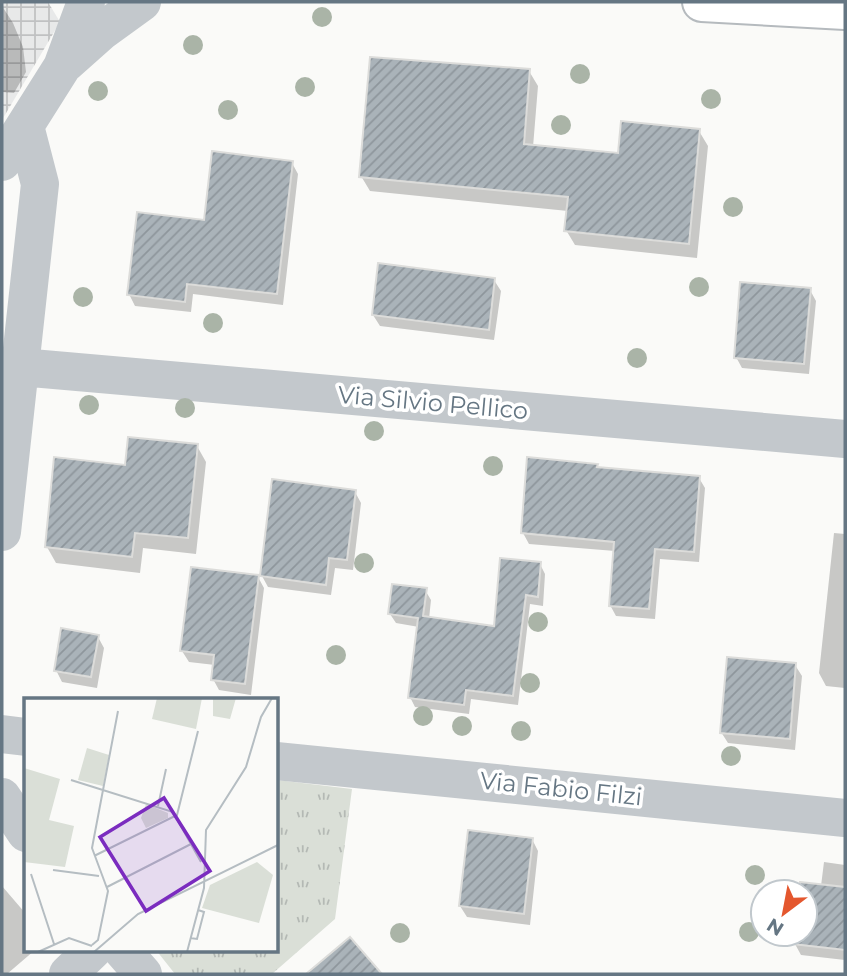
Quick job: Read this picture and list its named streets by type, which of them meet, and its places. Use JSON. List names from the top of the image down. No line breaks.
{"streets":{"street":["Via Silvio Pellico","Via Fabio Filzi"]},"north":"bottom left"}
